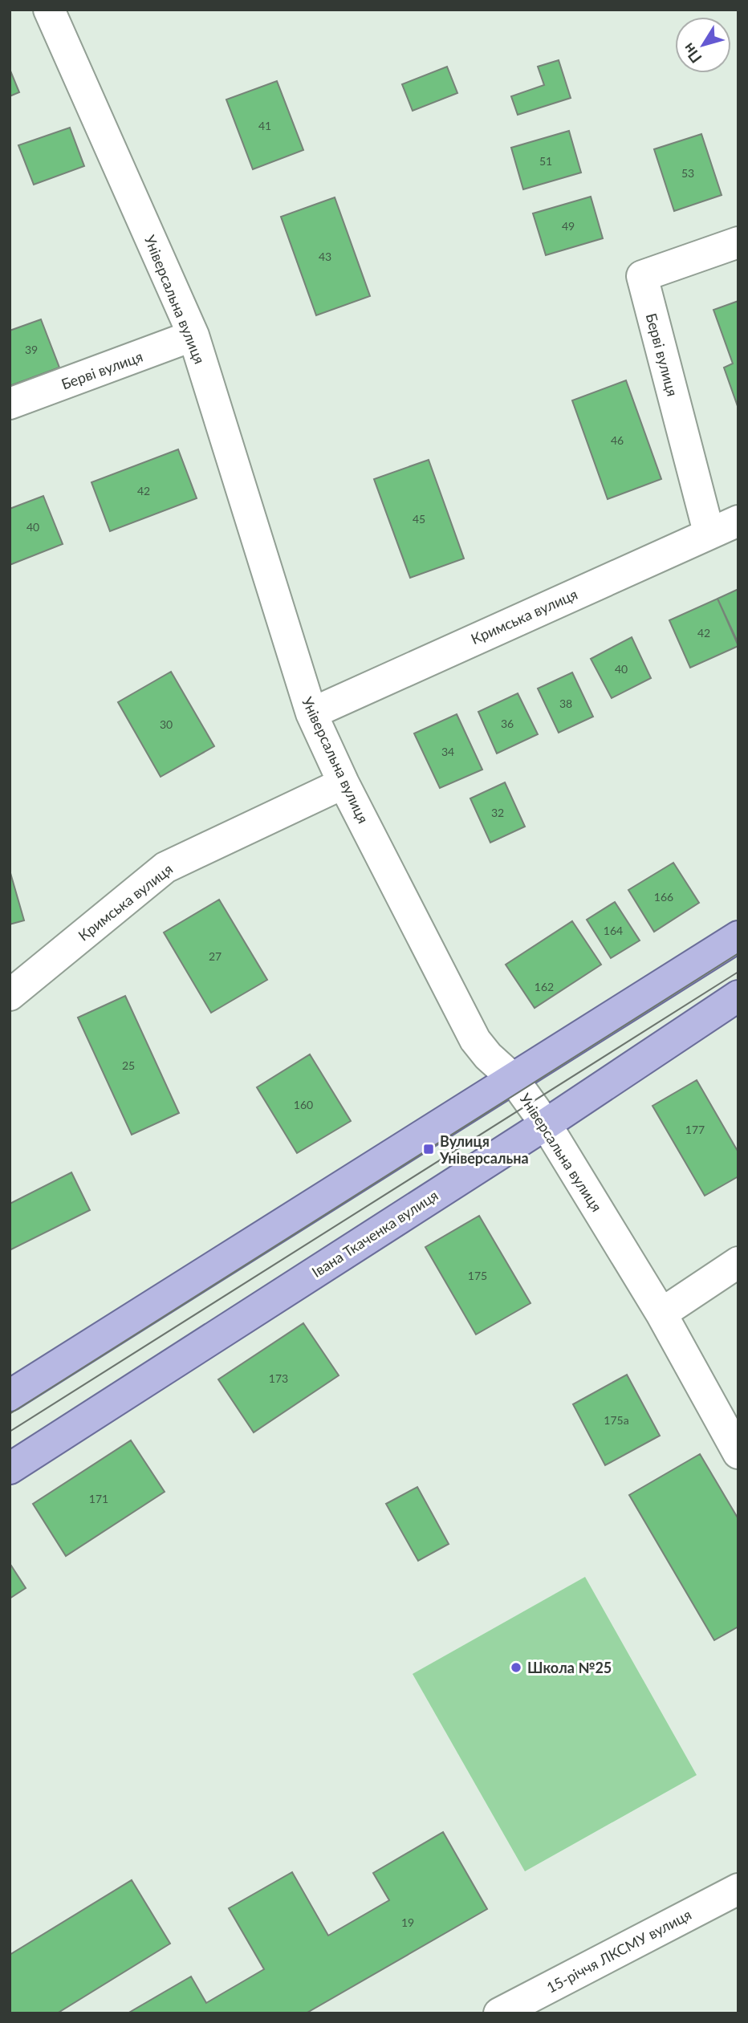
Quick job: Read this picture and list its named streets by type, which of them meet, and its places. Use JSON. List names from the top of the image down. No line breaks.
{"streets":{"main road":["Івана Ткаченка вулиця"],"street":["Універсальна вулиця","Берві вулиця","Кримська вулиця","15-річчя ЛКСМУ вулиця"]},"crossings":[["Універсальна вулиця","Берві вулиця"],["Універсальна вулиця","Кримська вулиця"],["Універсальна вулиця","Івана Ткаченка вулиця"],["Берві вулиця","Кримська вулиця"]],"places":{"transit":["Вулиця Універсальна"],"other":["Школа №25"]},"house_numbers":["41","51","53","49","43","39","46","42","45","40","42","40","38","36","30","34","32","166","164","27","162","25","160","177","175","173","175а","171","19"],"north":"bottom left"}
